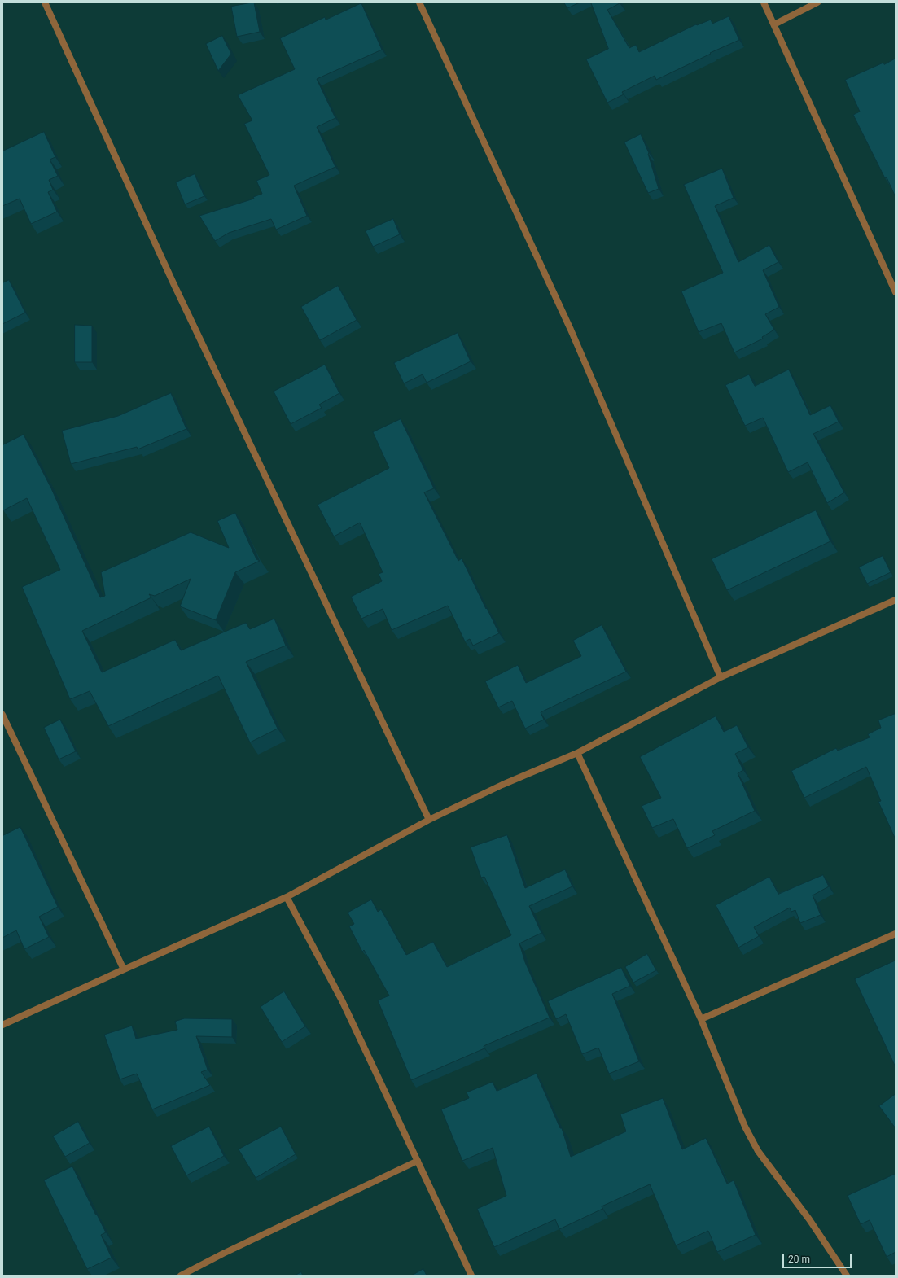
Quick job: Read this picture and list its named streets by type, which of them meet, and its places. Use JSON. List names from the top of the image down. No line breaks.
{"scale_bar":"20 m"}
